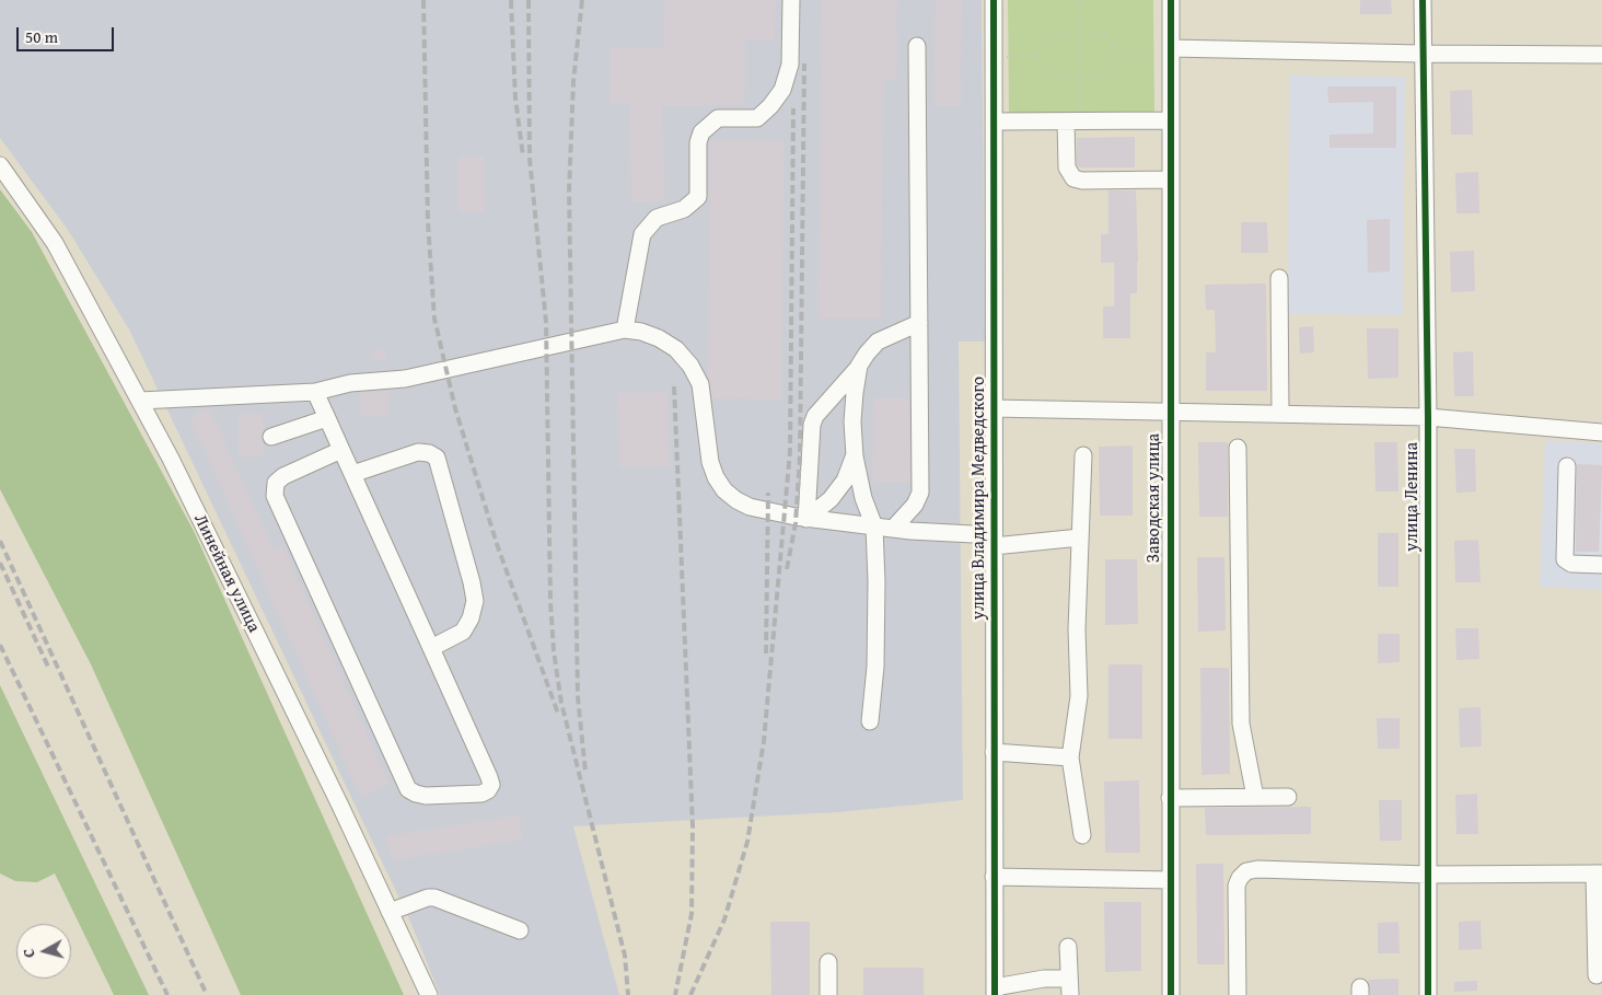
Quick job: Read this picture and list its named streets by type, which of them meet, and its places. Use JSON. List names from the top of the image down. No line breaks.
{"streets":{"street":["улица Ленина","улица Владимира Медведского","Заводская улица","Линейная улица"]},"scale_bar":"50 m","north":"left"}
